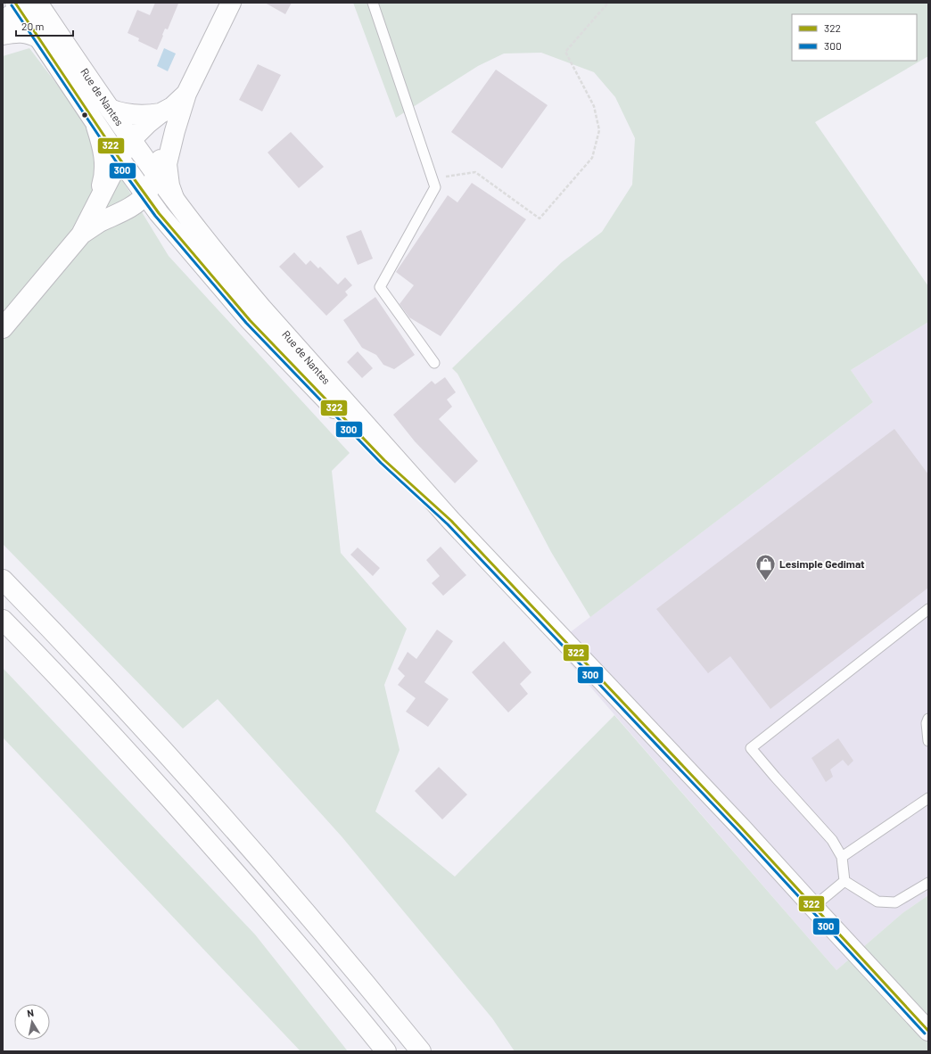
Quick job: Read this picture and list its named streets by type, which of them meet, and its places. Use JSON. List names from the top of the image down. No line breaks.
{"streets":{"main road":["Rue de Nantes"]},"places":{"shop":["Lesimple Gedimat"]},"lines":["transit line 322","transit line 300"],"legend":["322","300"],"scale_bar":"20 m","north":"top"}
